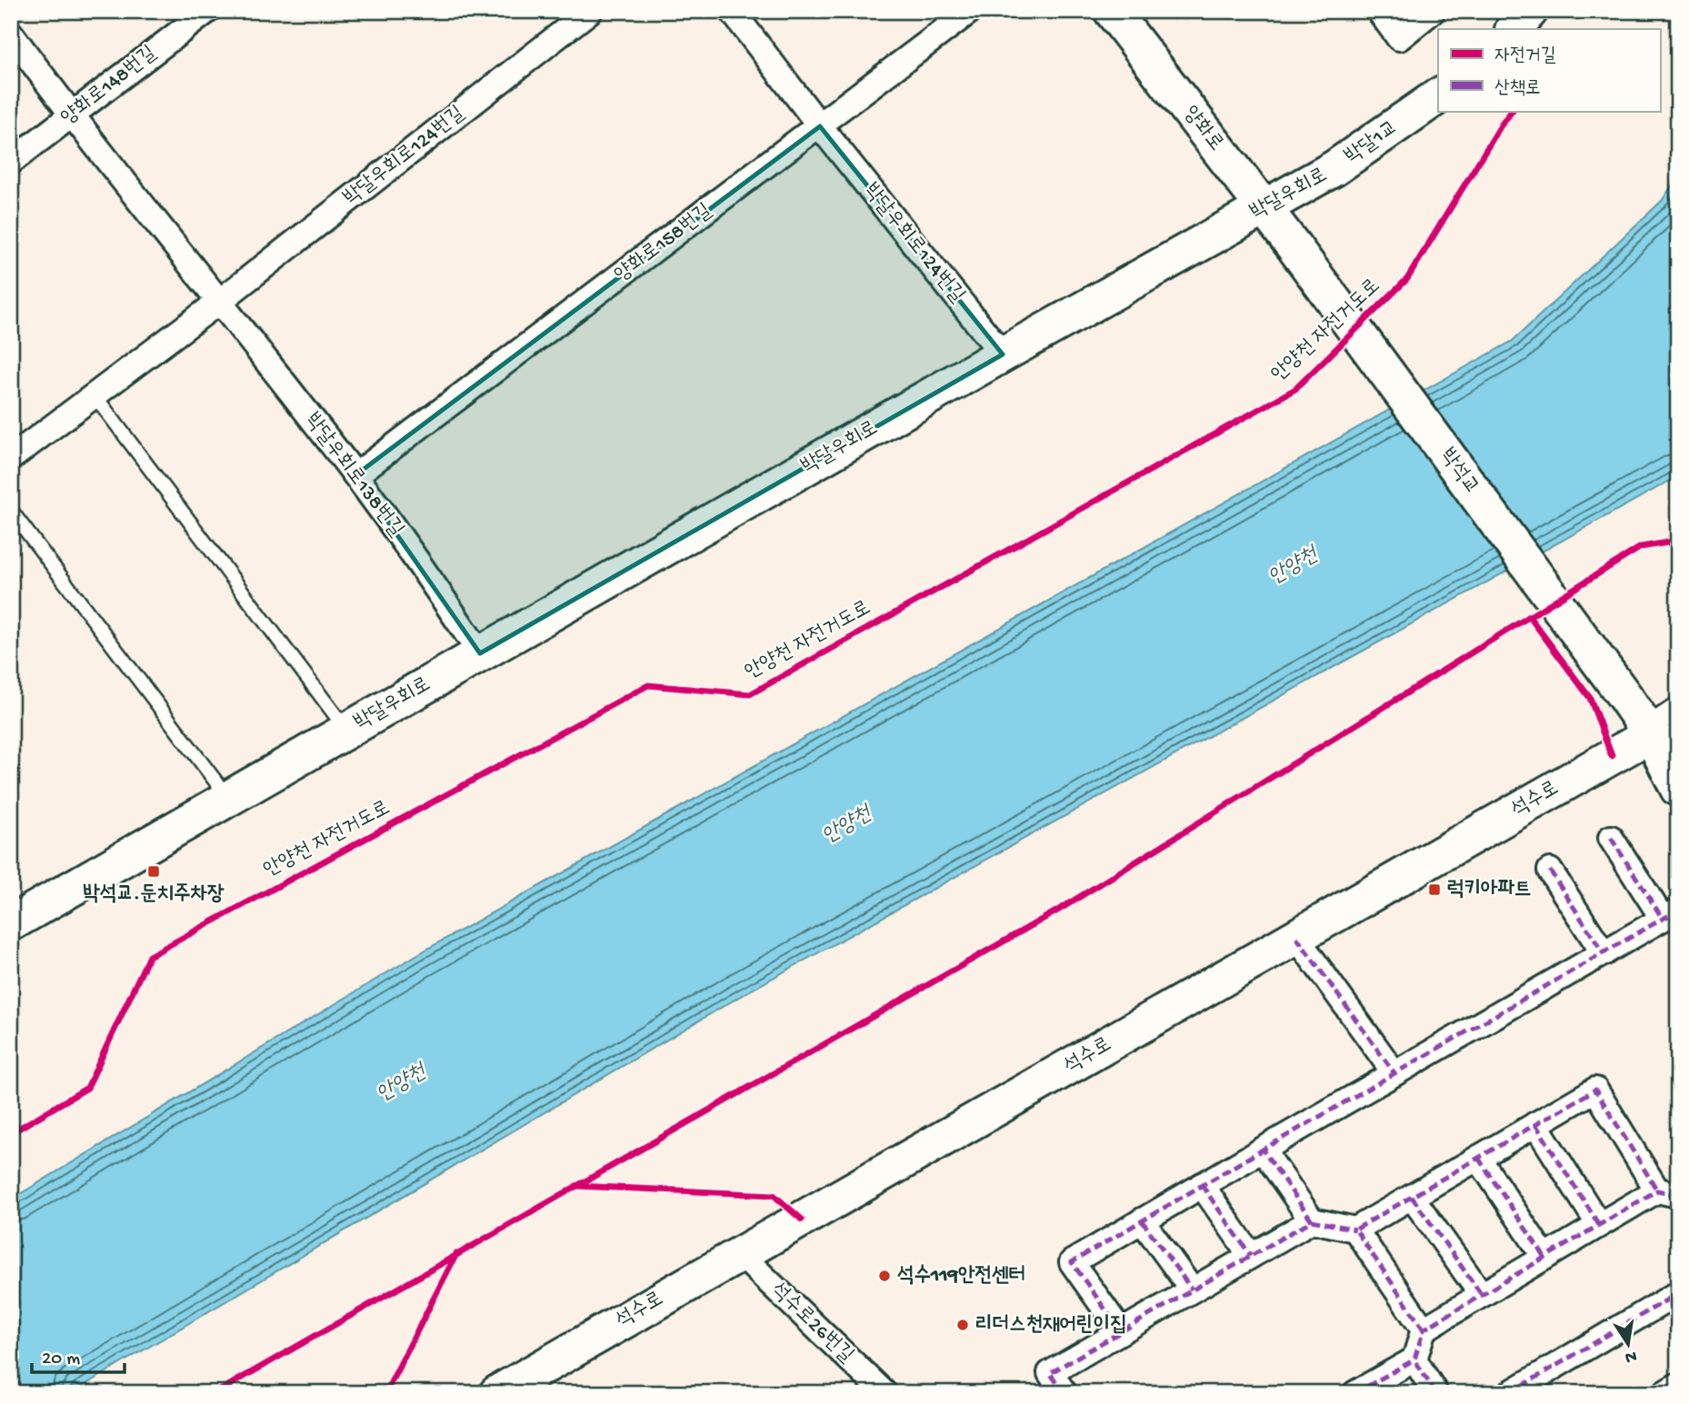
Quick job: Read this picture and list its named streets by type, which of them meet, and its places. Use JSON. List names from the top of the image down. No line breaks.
{"streets":{"street":["양화로148번길","양화로","박달1교","박달우회로124번길","박달우회로","양화로158번길","박석교","박달우회로138번길","석수로","석수로26번길"],"cycle path":["안양천 자전거도로"]},"crossings":[["양화로148번길","박달우회로138번길"],["양화로","박달우회로"],["양화로","박석교"],["박달1교","박달우회로"],["박달우회로124번길","박달우회로"],["박달우회로124번길","양화로158번길"],["박달우회로124번길","박달우회로138번길"],["박달우회로","박달우회로138번길"],["양화로158번길","박달우회로138번길"],["박석교","석수로"],["석수로","석수로26번길"]],"water":["안양천"],"places":{"transit":["박석교.둔치주차장","럭키아파트"],"other":["석수119안전센터","리더스천재어린이집"]},"legend":["자전거길","산책로"],"scale_bar":"20 m","north":"bottom"}
